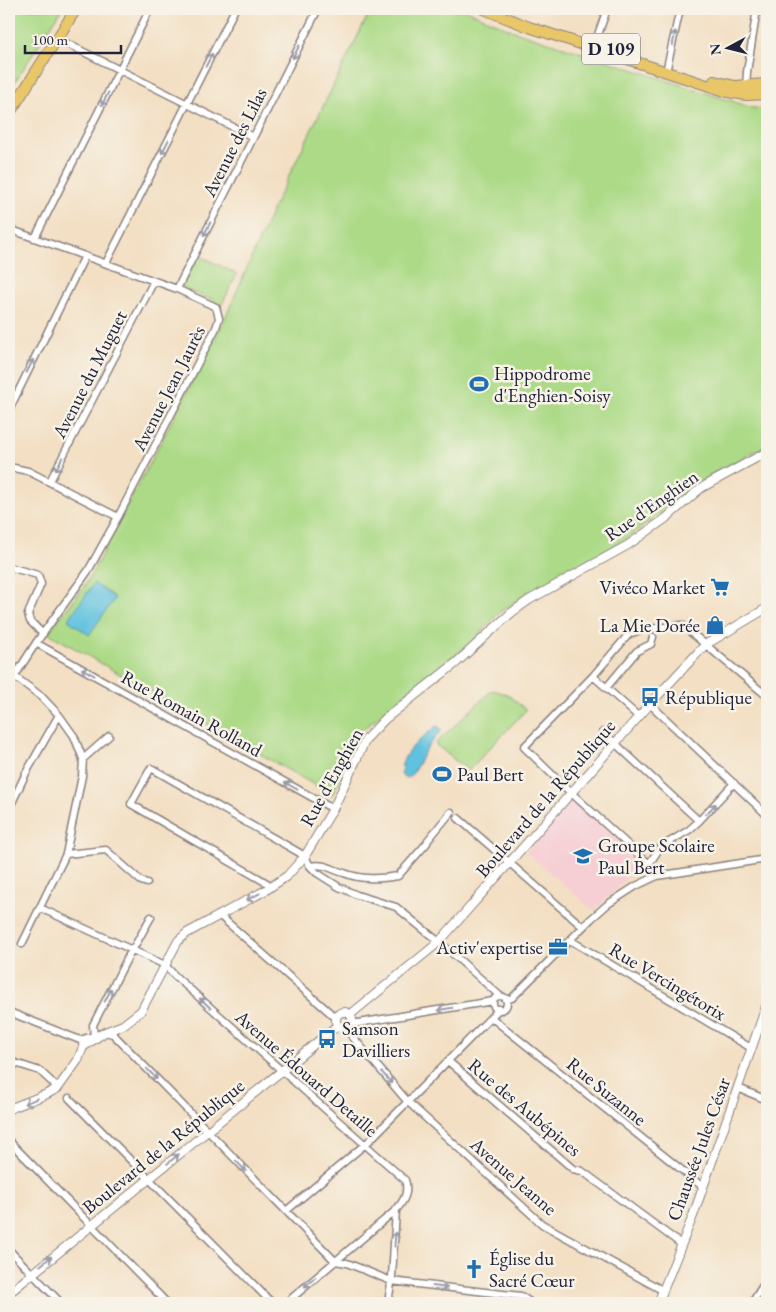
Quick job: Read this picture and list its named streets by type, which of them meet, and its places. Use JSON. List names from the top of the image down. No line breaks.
{"streets":{"main road":["D 109"],"street":["Avenue des Lilas","Avenue du Muguet","Avenue Jean Jaurès","Rue d'Enghien","Rue Romain Rolland","Boulevard de la République","Rue Vercingétorix","Avenue Édouard Detaille","Rue Suzanne","Rue des Aubépines","Chaussée Jules César","Avenue Jeanne"]},"crossings":[["Avenue des Lilas","Avenue Jean Jaurès"],["Avenue du Muguet","Avenue Jean Jaurès"],["Avenue Jean Jaurès","Rue Romain Rolland"],["Rue d'Enghien","Rue Romain Rolland"],["Rue d'Enghien","Avenue Édouard Detaille"],["Rue d'Enghien","Avenue Jeanne"],["Boulevard de la République","Avenue Édouard Detaille"],["Boulevard de la République","Avenue Jeanne"],["Rue Vercingétorix","Chaussée Jules César"],["Rue Suzanne","Chaussée Jules César"],["Rue des Aubépines","Chaussée Jules César"],["Chaussée Jules César","Avenue Jeanne"]],"one_way":["Avenue des Lilas","Avenue du Muguet","Rue Romain Rolland"],"places":{"sports":["Hippodrome d'Enghien-Soisy","Paul Bert"],"supermarket":["Vivéco Market"],"shop":["La Mie Dorée"],"bus stop":["République","Samson Davilliers"],"school or university":["Groupe Scolaire Paul Bert"],"office":["Activ'expertise"],"church":["Église du Sacré Cœur"]},"scale_bar":"100 m","north":"left"}
